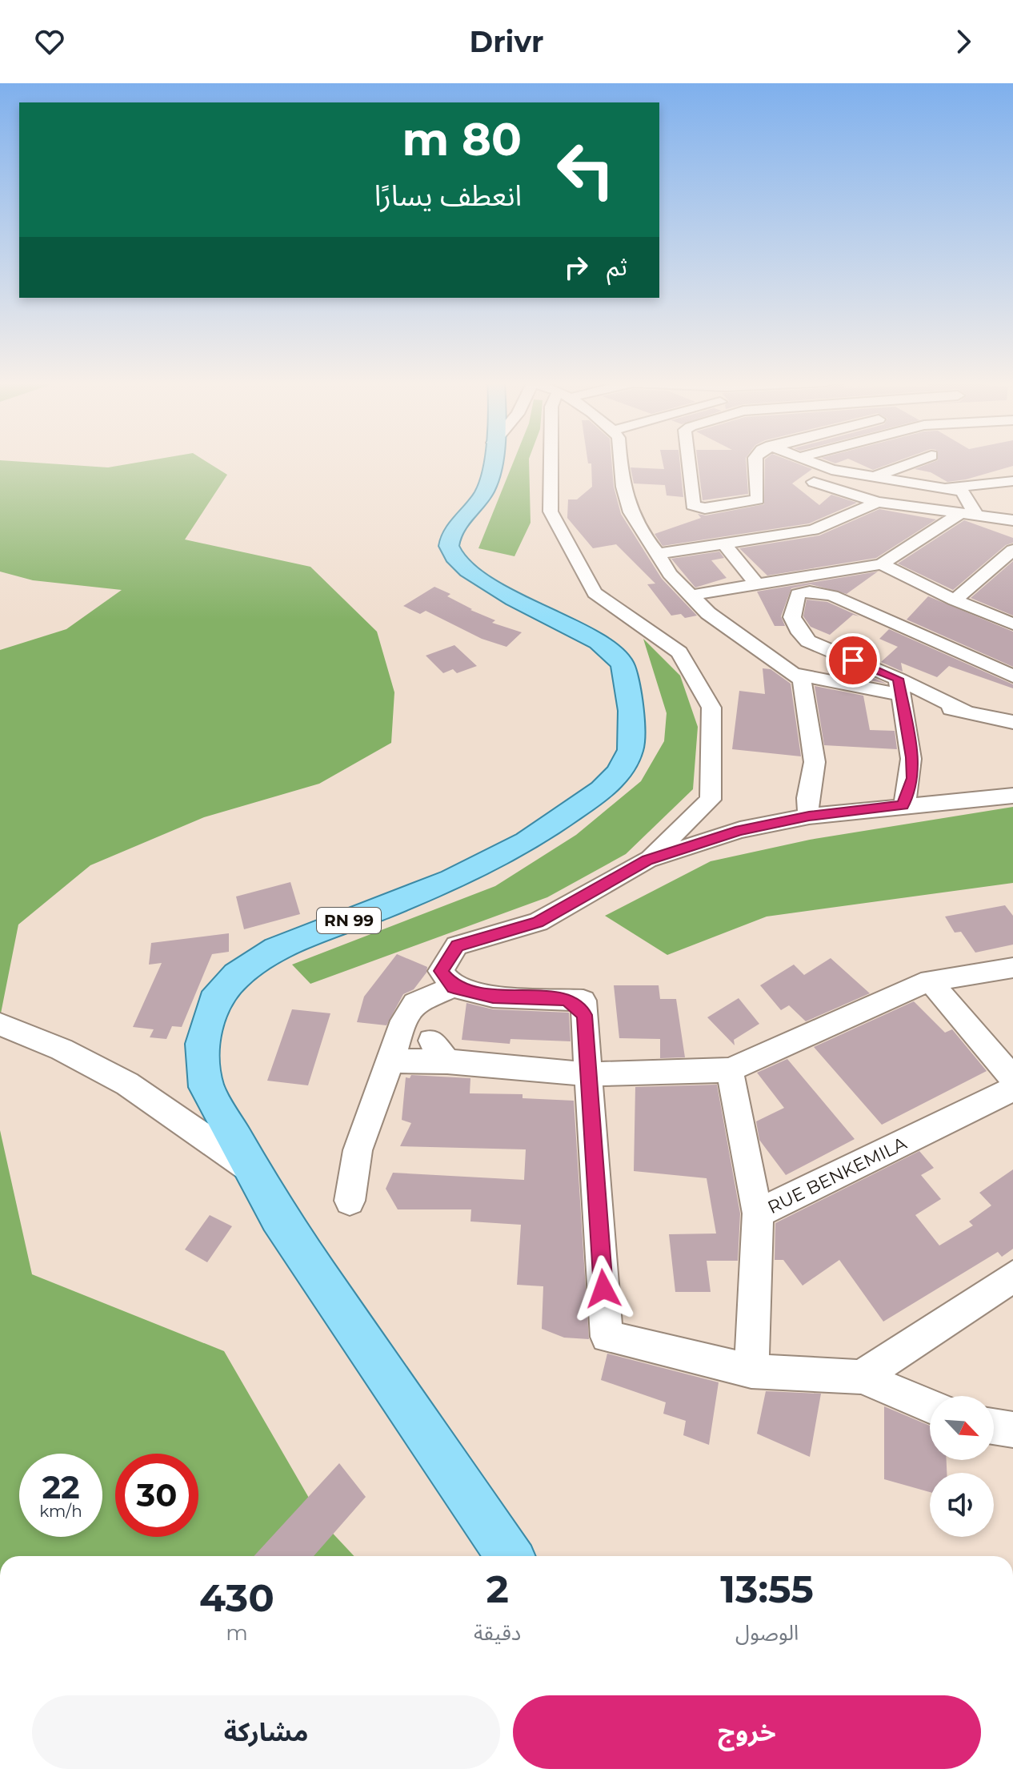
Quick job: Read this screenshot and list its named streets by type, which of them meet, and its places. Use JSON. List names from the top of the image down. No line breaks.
{"streets":{"main road":["RN 99"],"street":["RUE BENKEMILA"]},"north":"bottom right","page":{"header":"Drivr","turn":["80 m","انعطف يسارًا"],"then":"ثم","speed":"22 km/h","limit":"30","eta":["13:55","الوصول","2","دقيقة","430","m"],"buttons":["خروج","مشاركة"]}}
